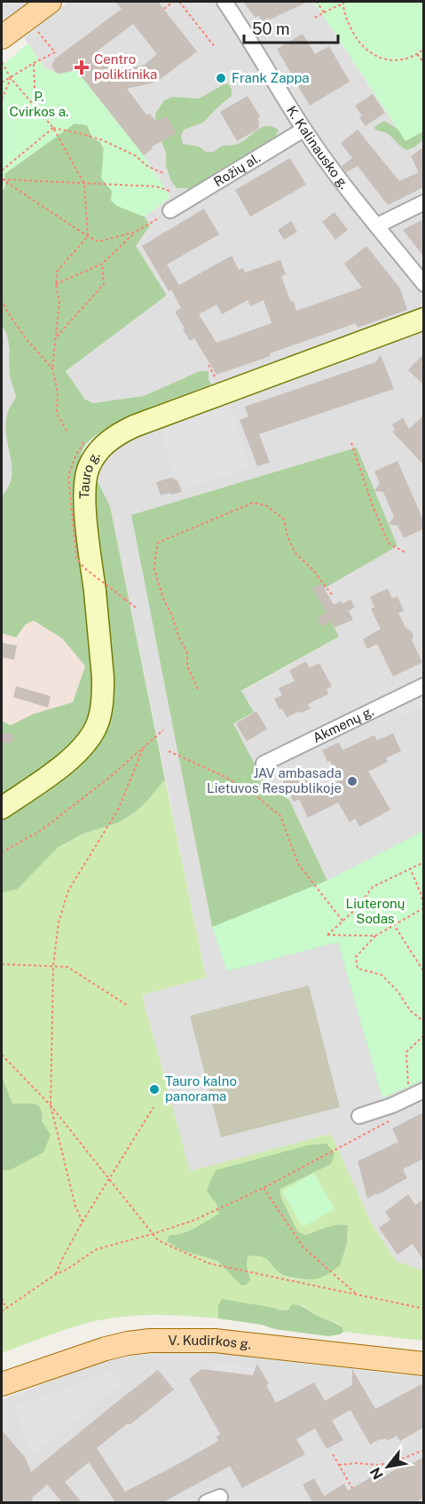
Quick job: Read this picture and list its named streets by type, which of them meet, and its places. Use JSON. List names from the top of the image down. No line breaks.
{"streets":{"main road":["Tauro g.","V. Kudirkos g."],"street":["K. Kalinausko g.","Rožių al.","Akmenų g."]},"crossings":[["K. Kalinausko g.","Rožių al."]],"parks":["P. Cvirkos a.","Liuteronų Sodas"],"places":{"health":["Centro poliklinika"],"other":["Frank Zappa","JAV ambasada Lietuvos Respublikoje","Tauro kalno panorama"]},"scale_bar":"50 m","north":"bottom left"}
